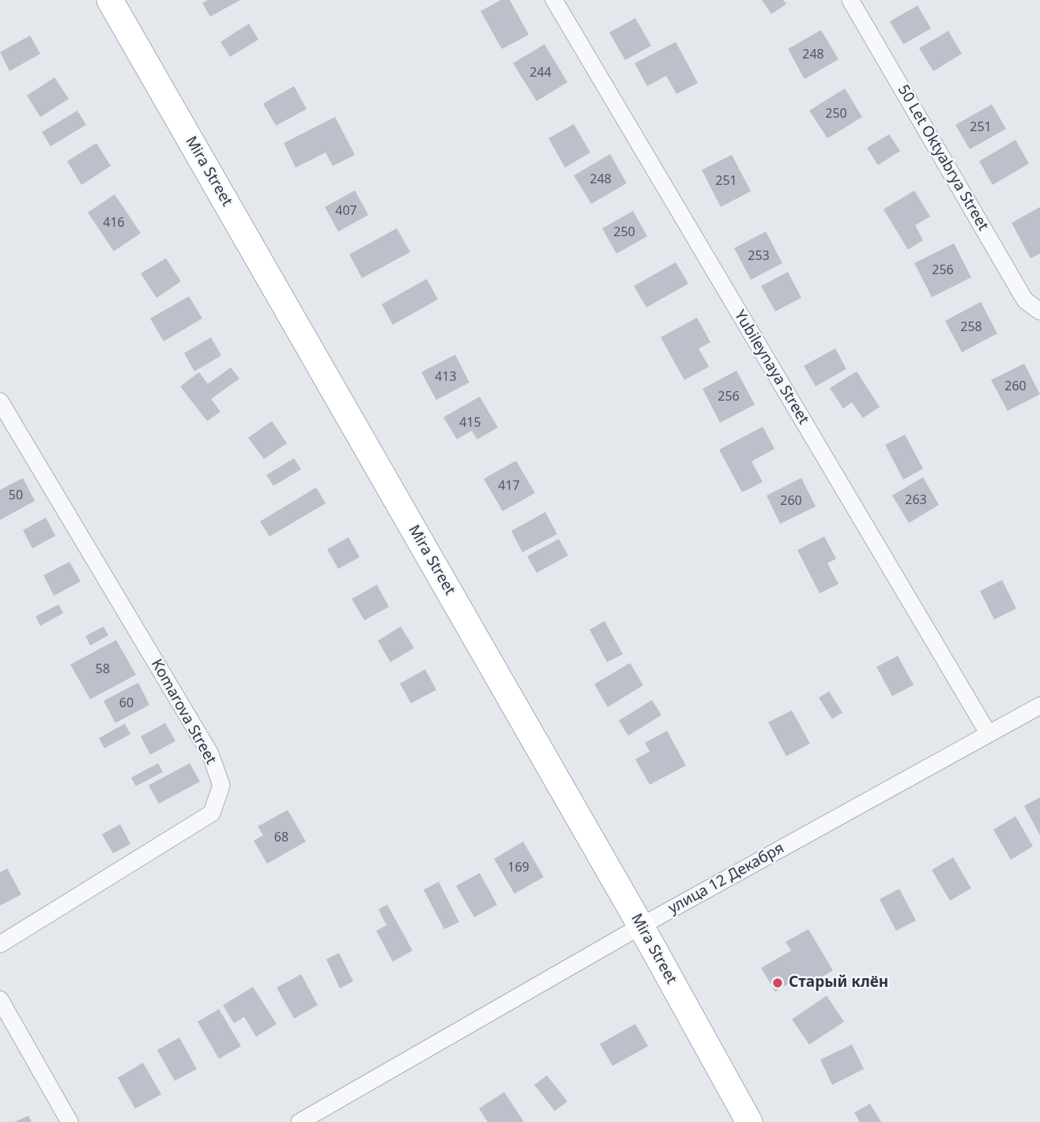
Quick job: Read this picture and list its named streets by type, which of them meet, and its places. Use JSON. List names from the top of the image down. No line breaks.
{"streets":{"main road":["Mira Street"],"street":["50 Let Oktyabrya Street","Yubileynaya Street","Komarova Street","улица 12 Декабря"]},"crossings":[["Mira Street","улица 12 Декабря"],["Yubileynaya Street","улица 12 Декабря"]],"places":["Старый клён"],"house_numbers":["248","244","250","251","248","251","407","416","250","253","256","258","413","260","256","415","417","50","263","260","58","60","68","169"]}
